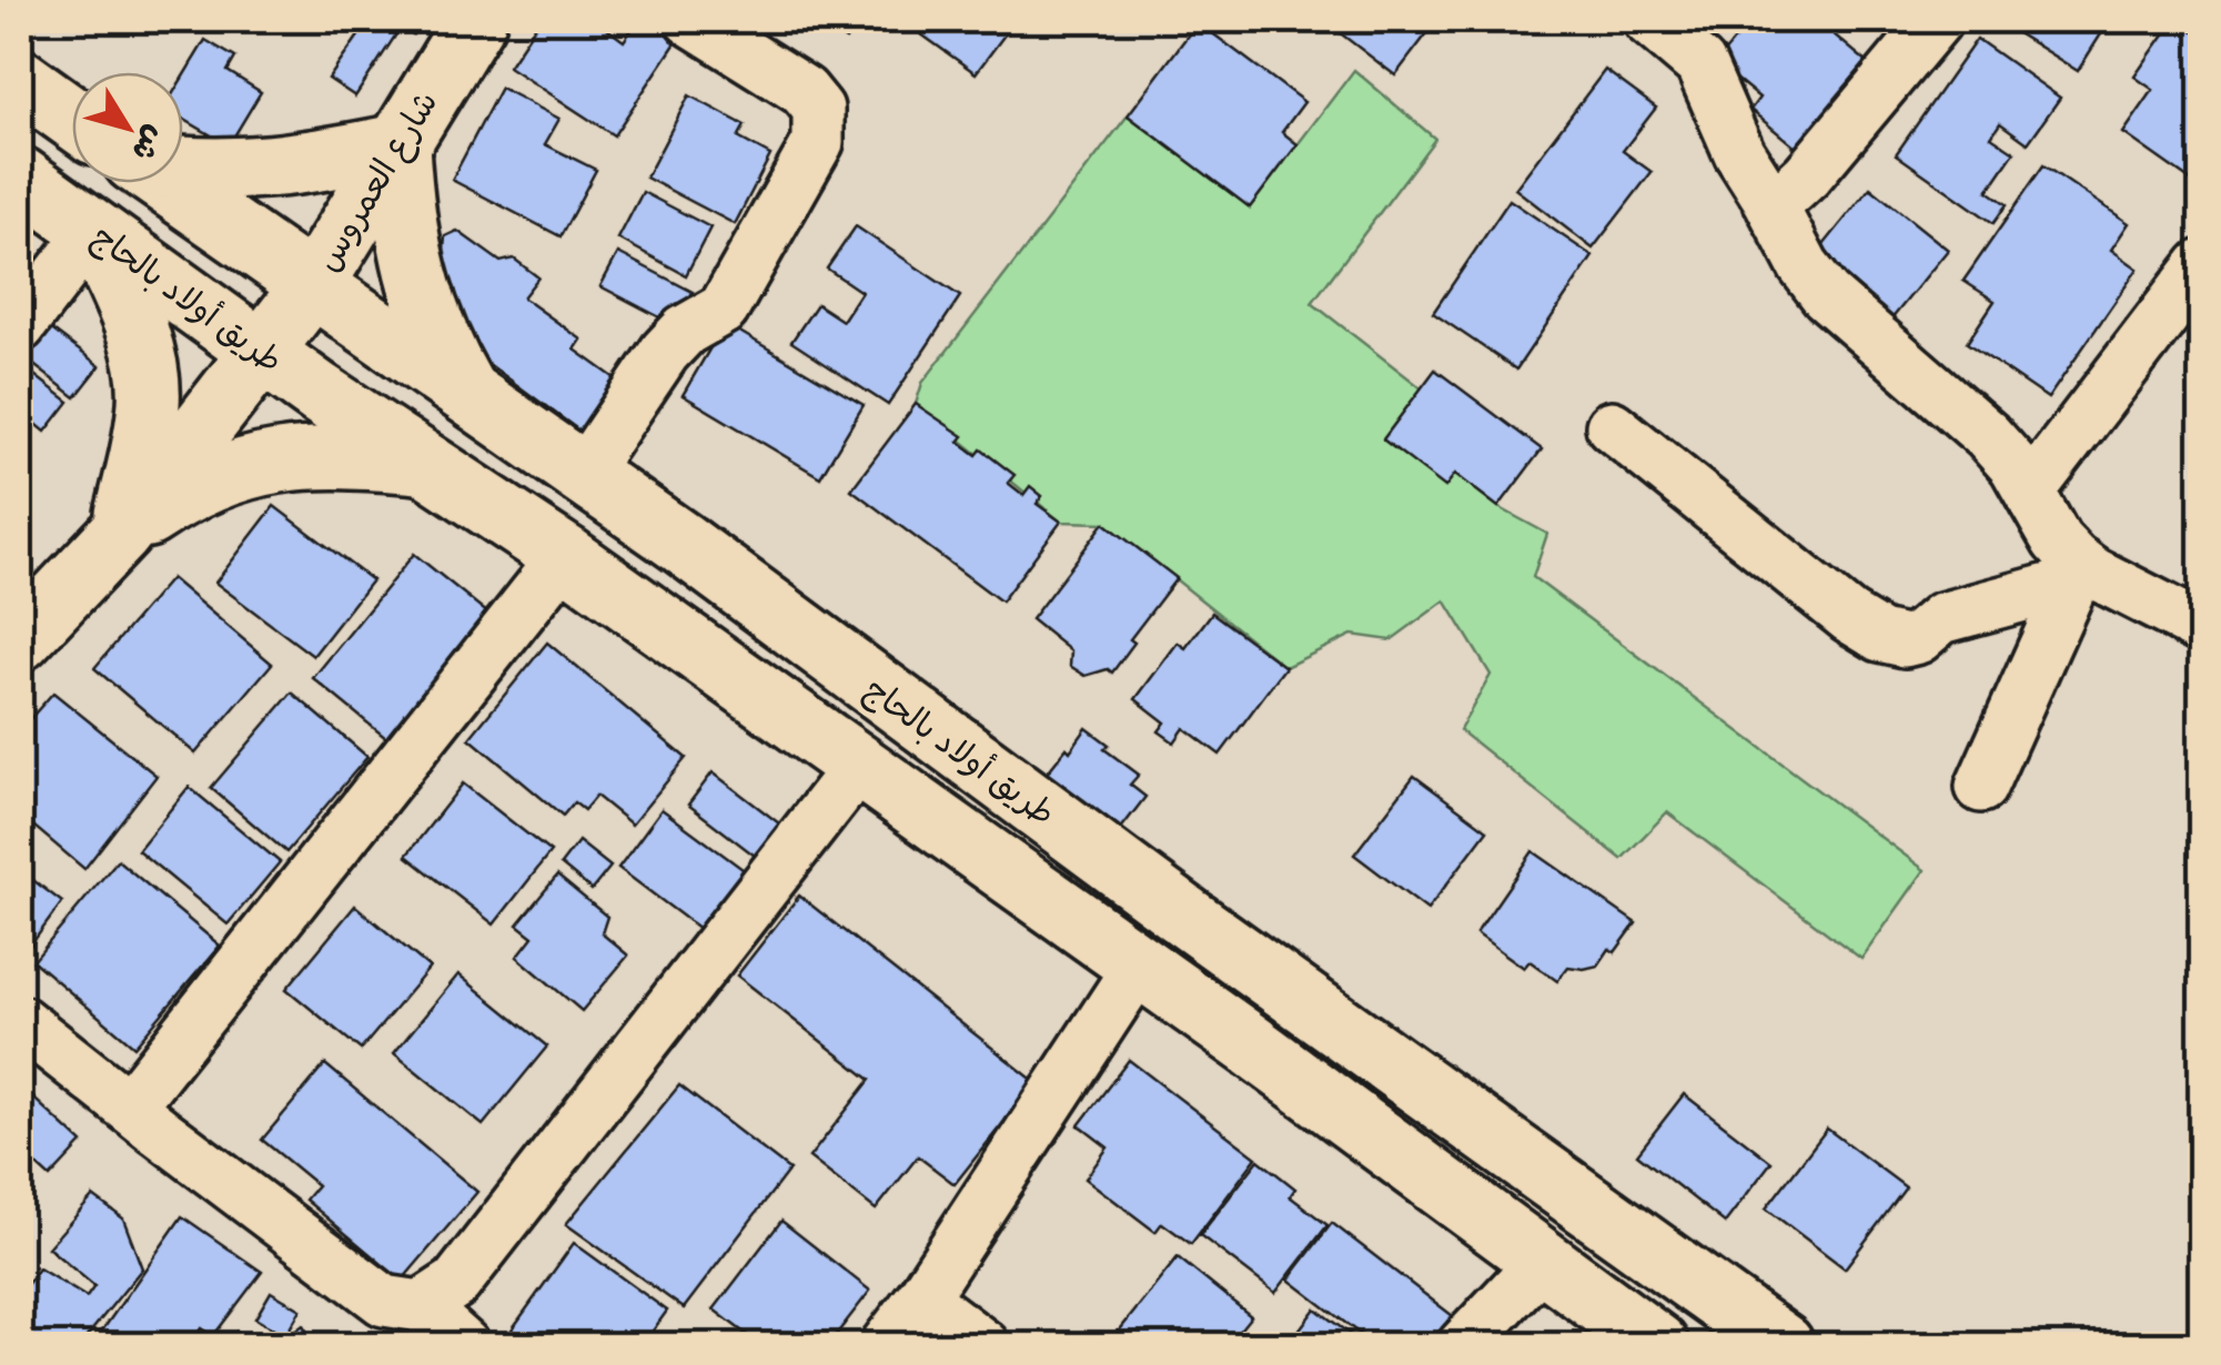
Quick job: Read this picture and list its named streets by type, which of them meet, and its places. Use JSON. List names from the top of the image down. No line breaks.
{"streets":{"main road":["شارع العمروس","طريق أولاد بالحاج"]},"crossings":[["شارع العمروس","طريق أولاد بالحاج"]],"north":"bottom right"}
